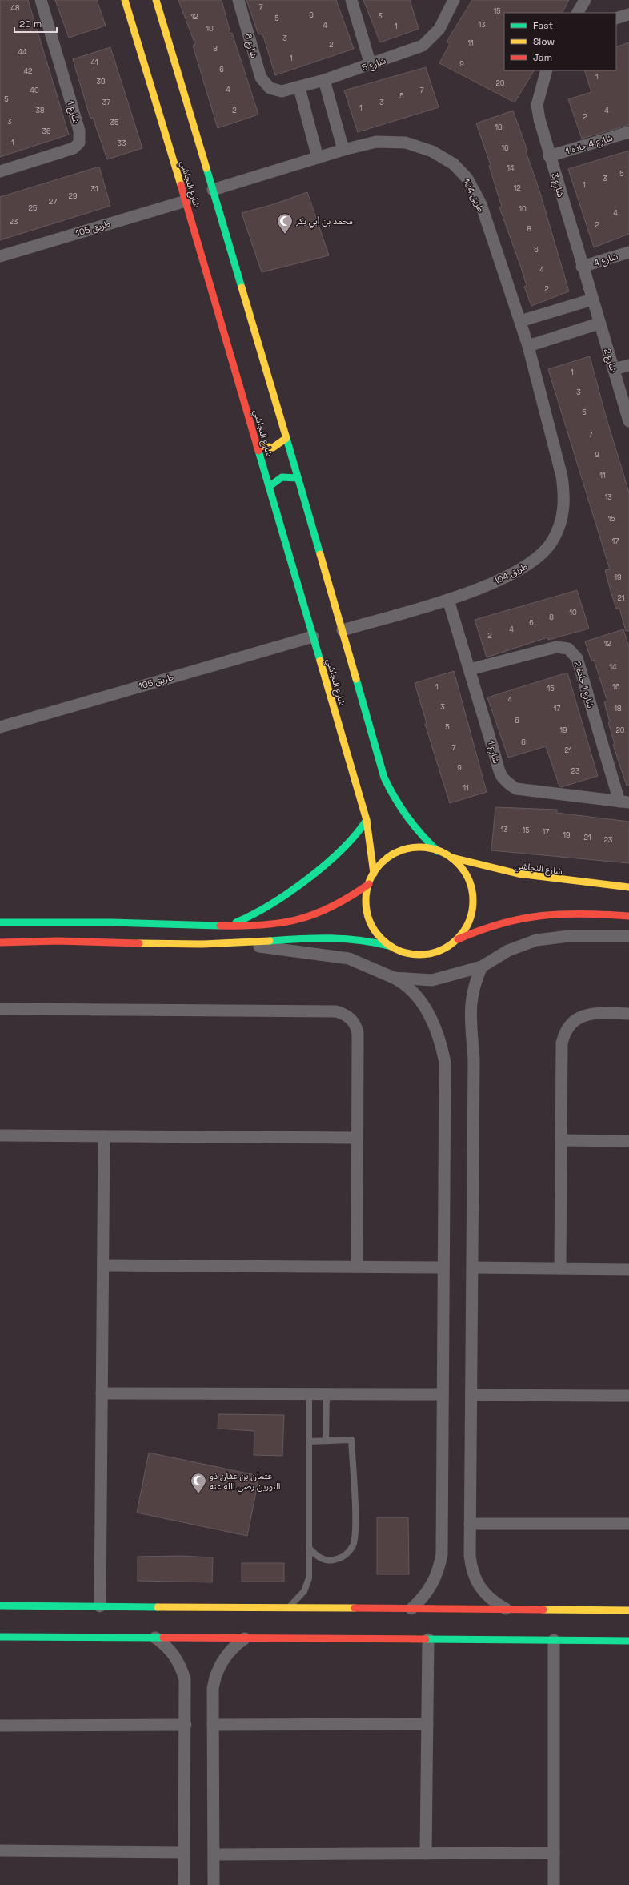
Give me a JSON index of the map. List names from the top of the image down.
{
  "streets": {
    "main road": ["شارع النجاشي"],
    "street": [
      "شارع 6",
      "شارع 5",
      "شارع 1",
      "شارع 4 جادة 1",
      "شارع 3",
      "طريق 104",
      "طريق 105",
      "شارع 4",
      "شارع 2",
      "شارع 1 جادة 2"
    ]
  },
  "crossings": [
    ["شارع 6", "شارع 5"],
    ["شارع 1", "طريق 104"],
    ["شارع 1", "شارع 1 جادة 2"],
    ["شارع 4 جادة 1", "شارع 3"],
    ["شارع النجاشي", "طريق 105"],
    ["شارع 3", "شارع 4"],
    ["شارع 3", "شارع 2"]
  ],
  "places": {
    "mosque": ["محمد بن أبي بكر", "عثمان بن عفان ذو النورين رضي الله عنه"]
  },
  "house_numbers": [
    "7",
    "48",
    "15",
    "6",
    "3",
    "12",
    "5",
    "13",
    "4",
    "1",
    "10",
    "3",
    "11",
    "2",
    "8",
    "44",
    "1",
    "41",
    "9",
    "6",
    "42",
    "1",
    "39",
    "20",
    "4",
    "40",
    "7",
    "5",
    "5",
    "37",
    "3",
    "1",
    "38",
    "2",
    "4",
    "2",
    "3",
    "35",
    "18",
    "36",
    "1",
    "33",
    "16",
    "14",
    "5",
    "3",
    "1",
    "12",
    "31",
    "29",
    "27",
    "25",
    "10",
    "4",
    "23",
    "2",
    "8",
    "6",
    "4",
    "2",
    "1",
    "3",
    "5",
    "7",
    "9",
    "11",
    "13",
    "15",
    "17",
    "19",
    "21",
    "10",
    "8",
    "6",
    "4",
    "2",
    "12",
    "14",
    "1",
    "16",
    "15",
    "4",
    "3",
    "17",
    "18",
    "6",
    "5",
    "19",
    "20",
    "8",
    "7",
    "21",
    "9",
    "23",
    "11",
    "13",
    "15",
    "17",
    "19",
    "21",
    "23"
  ],
  "legend": ["Fast", "Slow", "Jam"],
  "scale_bar": "20 m"
}
